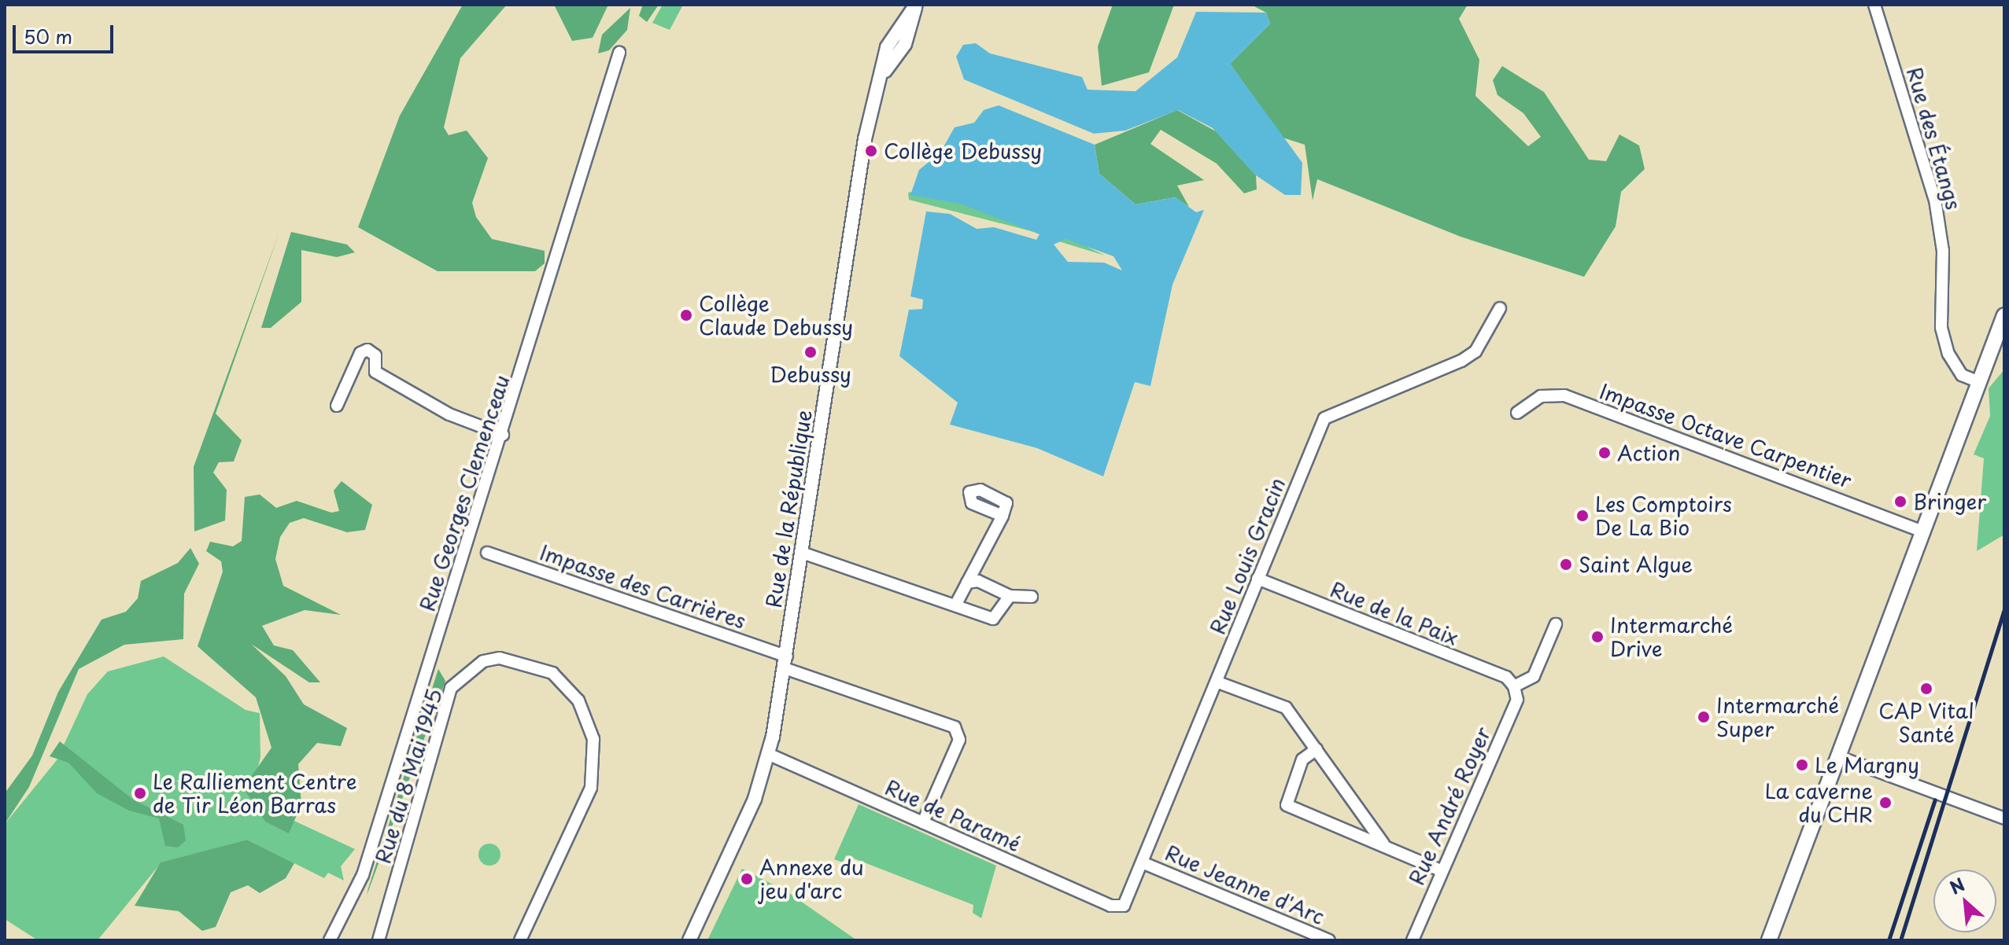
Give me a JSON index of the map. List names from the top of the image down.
{
  "streets": {
    "street": [
      "Rue des Étangs",
      "Impasse Octave Carpentier",
      "Rue Georges Clemenceau",
      "Rue de la République",
      "Rue Louis Gracin",
      "Impasse des Carrières",
      "Rue de la Paix",
      "Rue du 8 Mai 1945",
      "Rue André Royer",
      "Rue de Paramé",
      "Rue Jeanne d'Arc"
    ]
  },
  "crossings": [
    ["Rue de la République", "Impasse des Carrières"],
    ["Rue de la République", "Rue de Paramé"],
    ["Rue Louis Gracin", "Rue de la Paix"],
    ["Rue Louis Gracin", "Rue de Paramé"],
    ["Rue Louis Gracin", "Rue Jeanne d'Arc"],
    ["Impasse des Carrières", "Rue de Paramé"],
    ["Rue de la Paix", "Rue André Royer"]
  ],
  "places": [
    "Collège Debussy",
    "Collège Claude Debussy",
    "Debussy",
    "Action",
    "Bringer",
    "Les Comptoirs De La Bio",
    "Saint Algue",
    "Intermarché Drive",
    "CAP Vital Santé",
    "Intermarché Super",
    "Le Margny",
    "Le Ralliement Centre de Tir Léon Barras",
    "La caverne du CHR",
    "Annexe du jeu d'arc"
  ],
  "scale_bar": "50 m",
  "north": "top left"
}
